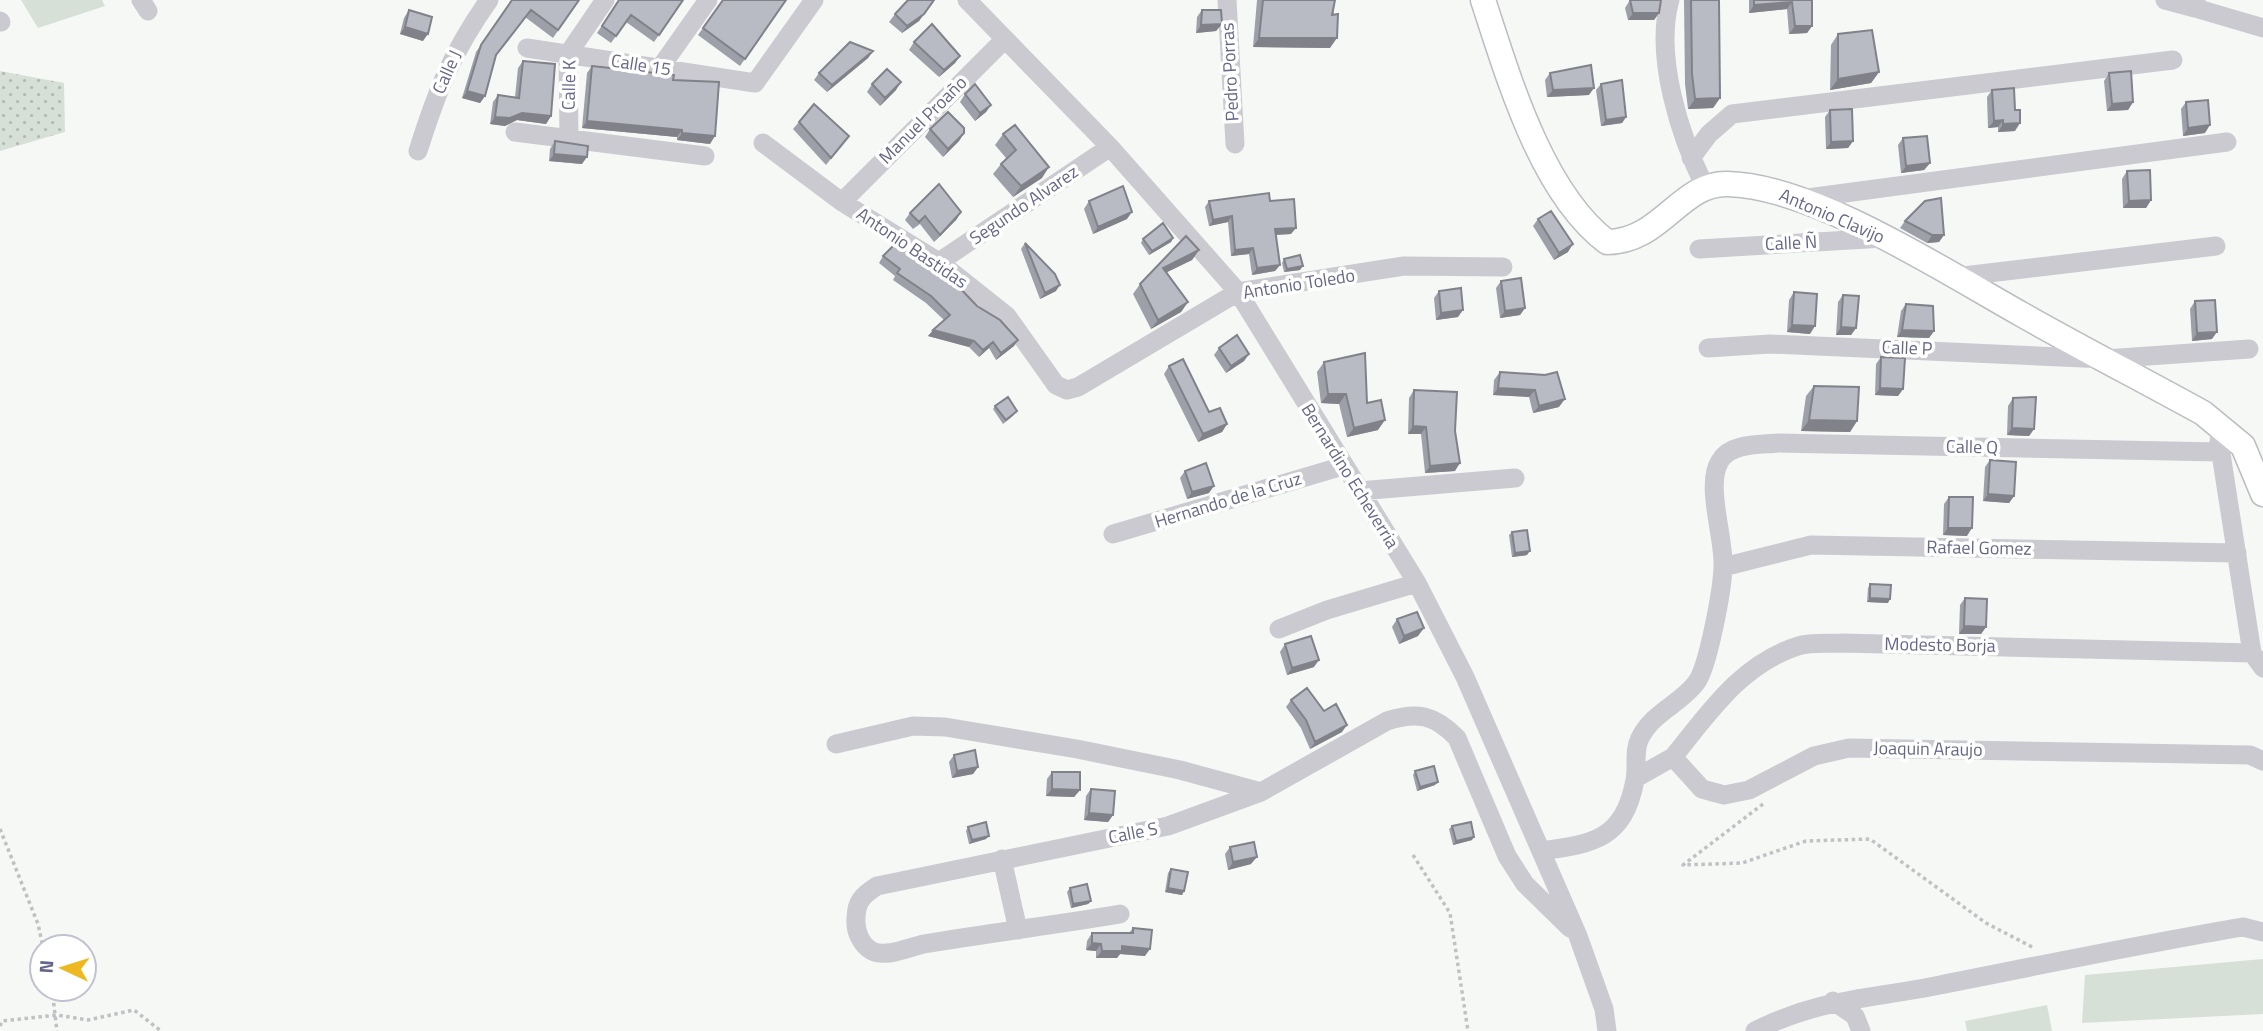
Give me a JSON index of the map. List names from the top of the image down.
{
  "streets": {
    "main road": ["Antonio Clavijo"],
    "street": [
      "Calle 15",
      "Calle J",
      "Pedro Porras",
      "Calle K",
      "Manuel Proaño",
      "Segundo Alvarez",
      "Calle Ñ",
      "Antonio Bastidas",
      "Antonio Toledo",
      "Calle P",
      "Calle Q",
      "Bernardino Echeverria",
      "Hernando de la Cruz",
      "Rafael Gomez",
      "Modesto Borja",
      "Joaquin Araujo",
      "Calle S"
    ]
  },
  "crossings": [
    ["Calle 15", "Calle K"],
    ["Manuel Proaño", "Antonio Bastidas"],
    ["Manuel Proaño", "Bernardino Echeverria"],
    ["Segundo Alvarez", "Antonio Bastidas"],
    ["Segundo Alvarez", "Bernardino Echeverria"],
    ["Antonio Clavijo", "Calle Ñ"],
    ["Antonio Clavijo", "Calle P"],
    ["Antonio Bastidas", "Antonio Toledo"],
    ["Antonio Toledo", "Bernardino Echeverria"],
    ["Calle Q", "Rafael Gomez"],
    ["Bernardino Echeverria", "Hernando de la Cruz"],
    ["Bernardino Echeverria", "Calle S"],
    ["Modesto Borja", "Joaquin Araujo"]
  ],
  "north": "left"
}
